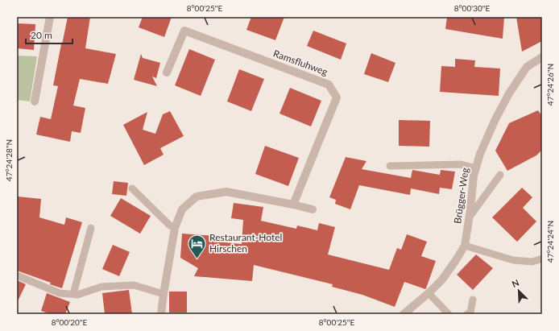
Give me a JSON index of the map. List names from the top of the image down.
{
  "streets": {
    "street": ["Ramsfluhweg", "Brügger-Weg"]
  },
  "places": {
    "hotel": ["Restaurant-Hotel Hirschen"]
  },
  "scale_bar": "20 m",
  "north": "top left",
  "coordinates": [
    "8°00'25\"E",
    "8°00'30\"E",
    "47°24'26\"N",
    "47°24'28\"N",
    "47°24'24\"N",
    "8°00'20\"E"
  ]
}
